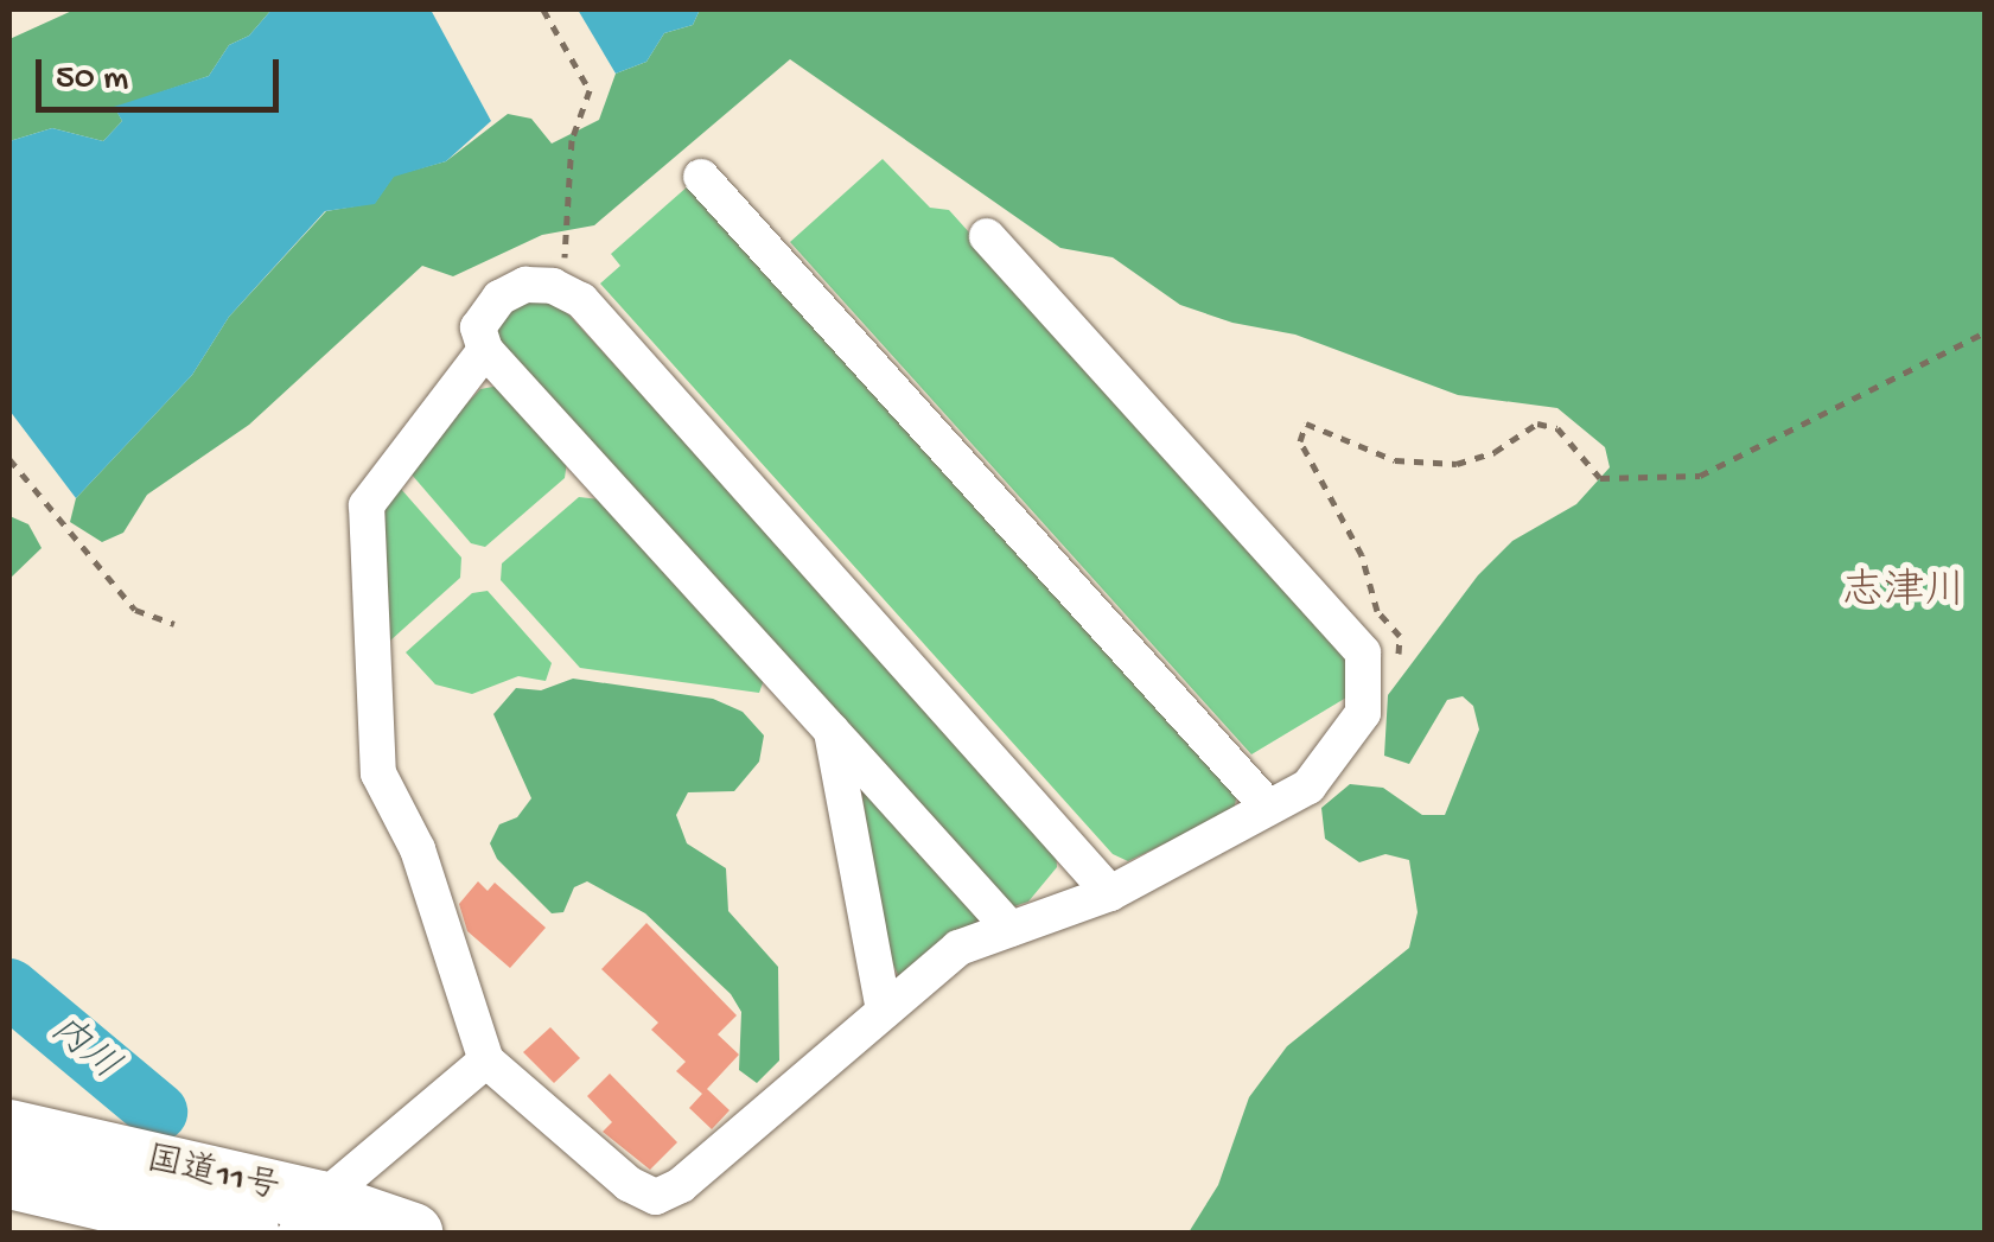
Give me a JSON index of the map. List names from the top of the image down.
{
  "streets": {
    "highway": ["国道11号"]
  },
  "districts": ["志津川"],
  "water": ["内川"],
  "scale_bar": "50 m"
}
